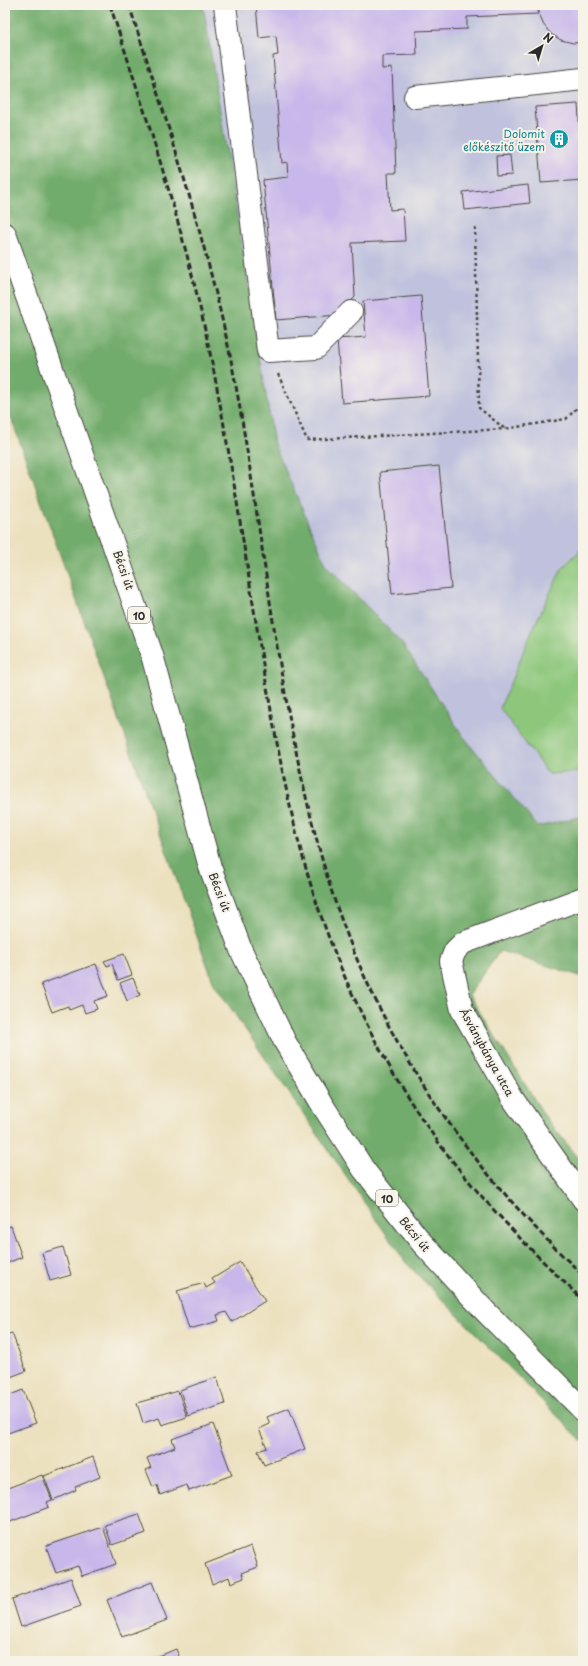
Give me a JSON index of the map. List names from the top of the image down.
{
  "streets": {
    "main road": ["Bécsi út", "10", "Ásványbánya utca"]
  },
  "crossings": [
    ["Bécsi út", "10"]
  ],
  "places": {
    "building": ["Dolomit előkészitő üzem"]
  },
  "north": "top right"
}
